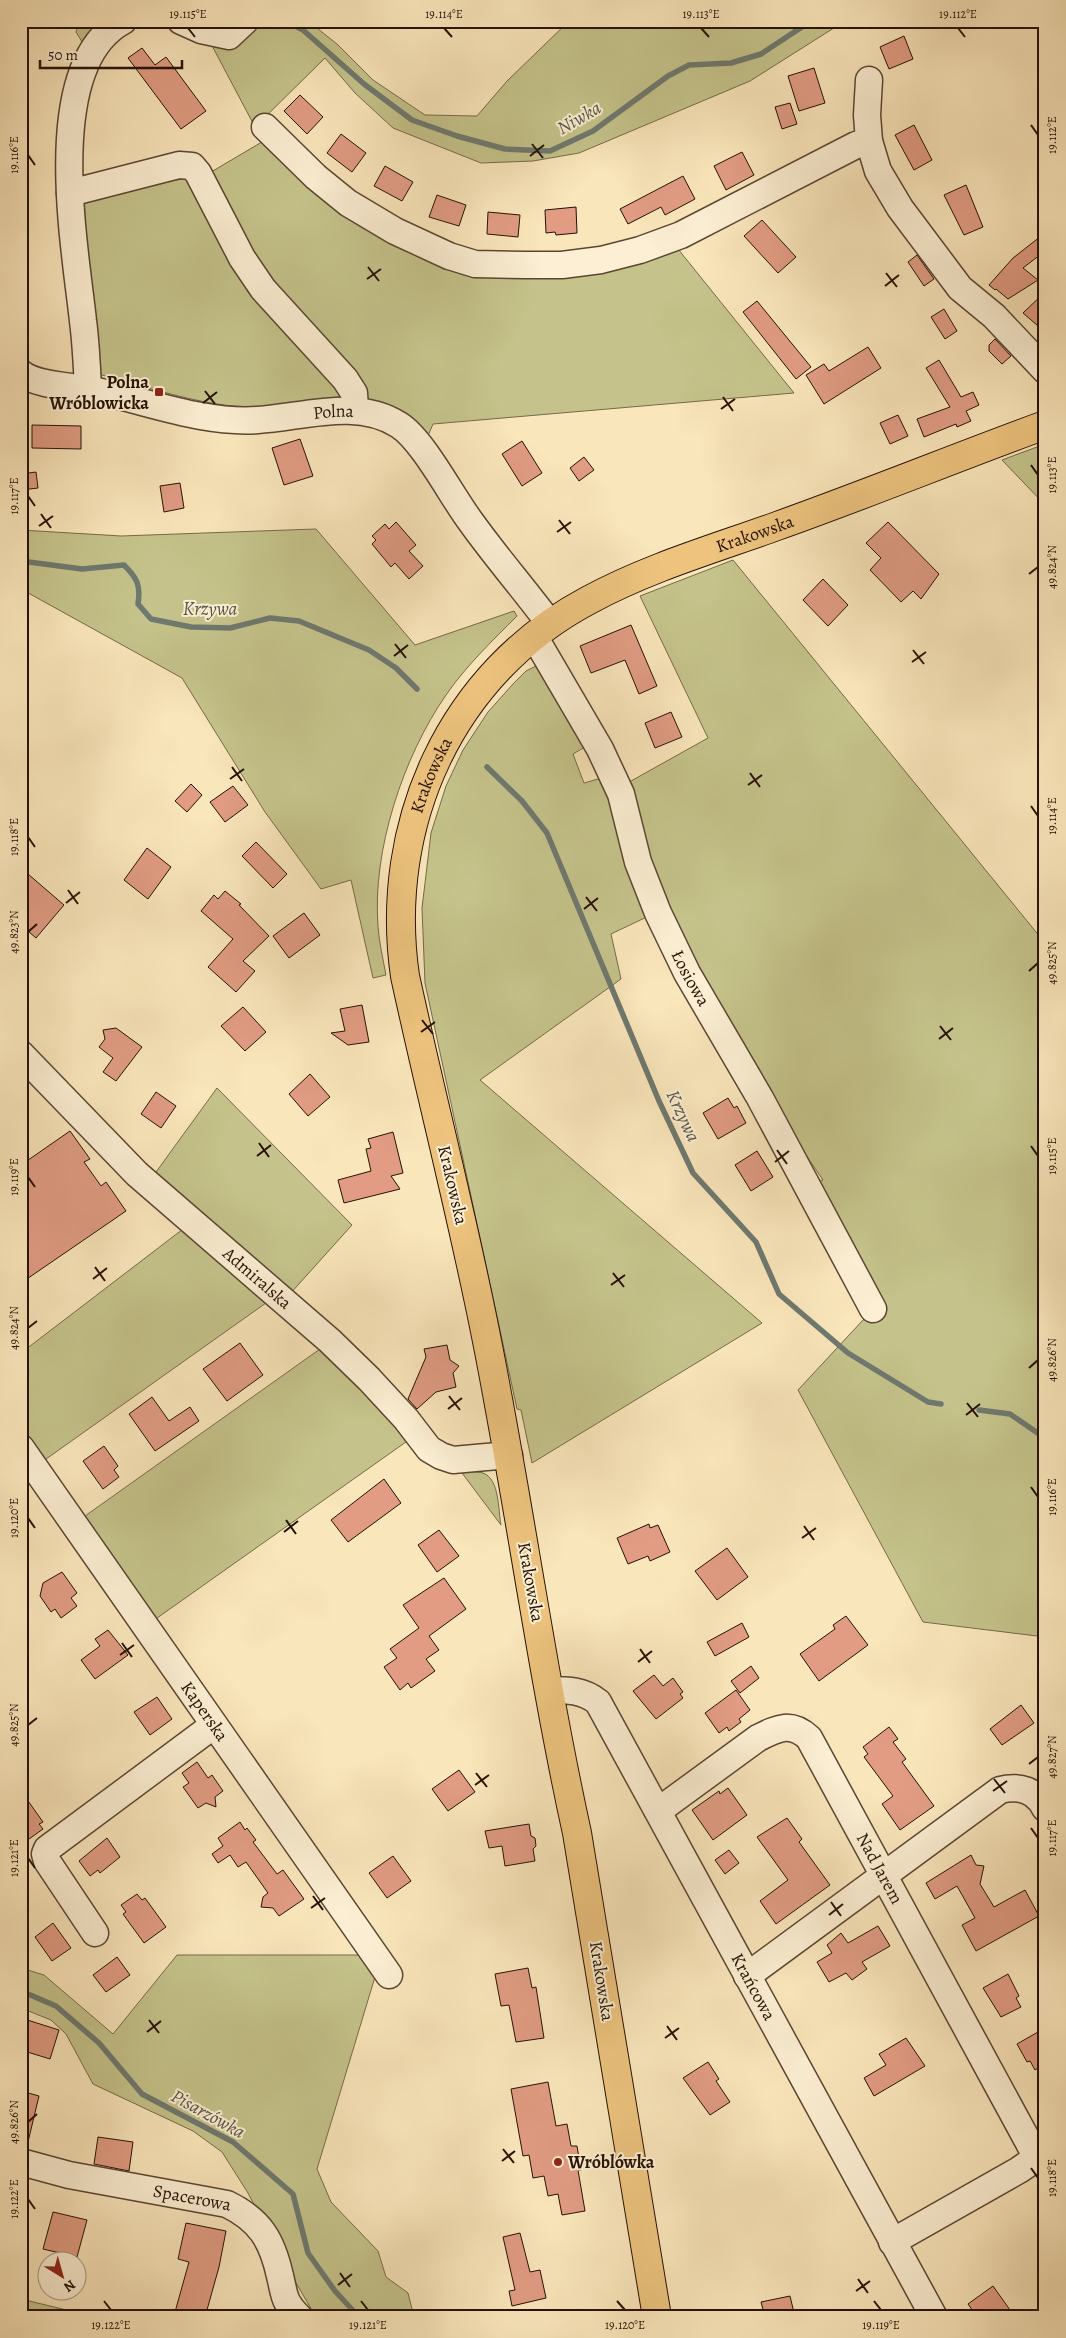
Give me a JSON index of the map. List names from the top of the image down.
{
  "streets": {
    "main road": ["Krakowska"],
    "street": [
      "Polna",
      "Łosiowa",
      "Admiralska",
      "Kaperska",
      "Nad Jarem",
      "Krańcowa",
      "Spacerowa"
    ]
  },
  "crossings": [
    ["Polna", "Krakowska"],
    ["Polna", "Łosiowa"],
    ["Krakowska", "Łosiowa"],
    ["Krakowska", "Admiralska"],
    ["Krakowska", "Krańcowa"],
    ["Nad Jarem", "Krańcowa"]
  ],
  "water": ["Niwka", "Krzywa", "Pisarzówka"],
  "places": {
    "transit": ["Polna Wróblowicka"],
    "other": ["Wróblówka"]
  },
  "scale_bar": "50 m",
  "north": "bottom right",
  "coordinates": [
    "19.115°E",
    "19.114°E",
    "19.113°E",
    "19.112°E",
    "19.116°E",
    "19.117°E",
    "49.824°N",
    "19.118°E",
    "49.823°N",
    "49.825°N",
    "19.119°E",
    "49.826°N",
    "19.120°E",
    "49.827°N",
    "19.121°E",
    "19.122°E"
  ]
}
